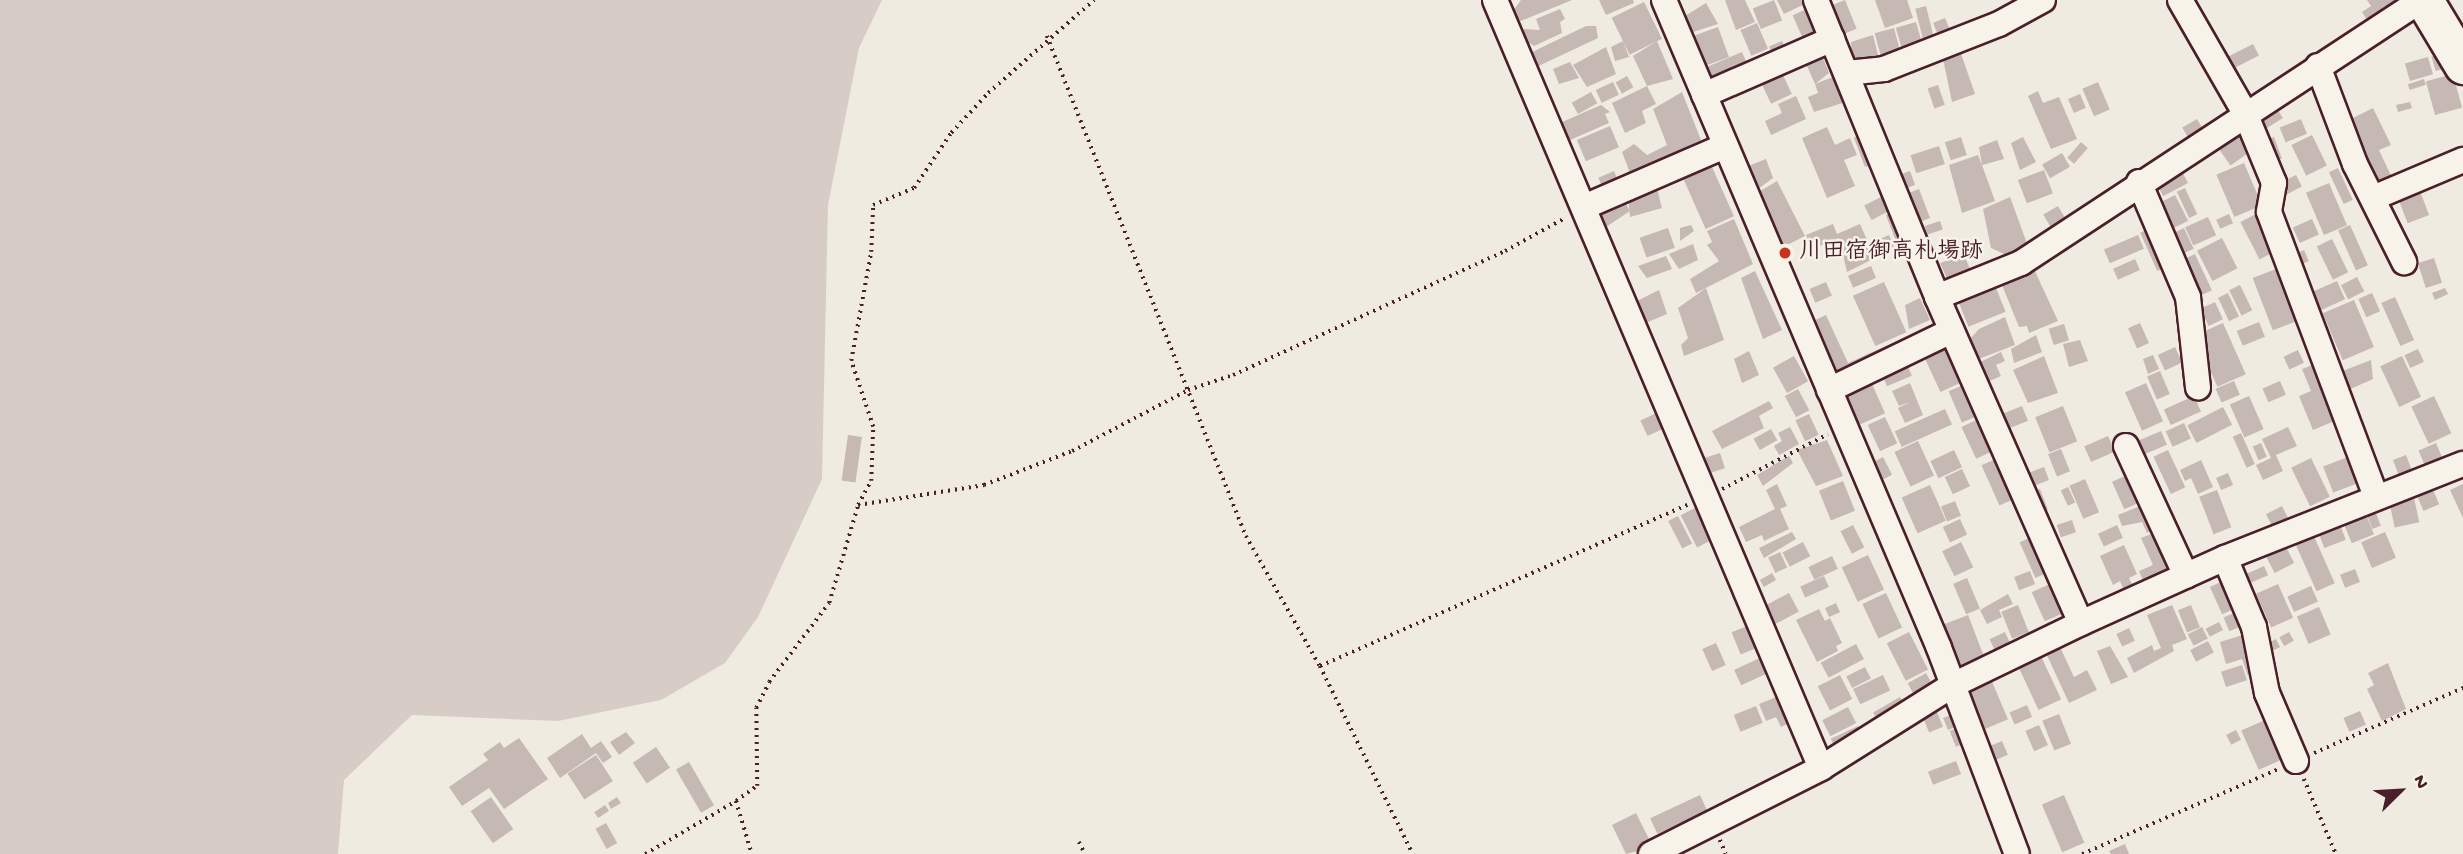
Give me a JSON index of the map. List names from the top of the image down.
{
  "places": ["川田宿御高札場跡"],
  "north": "top right"
}
